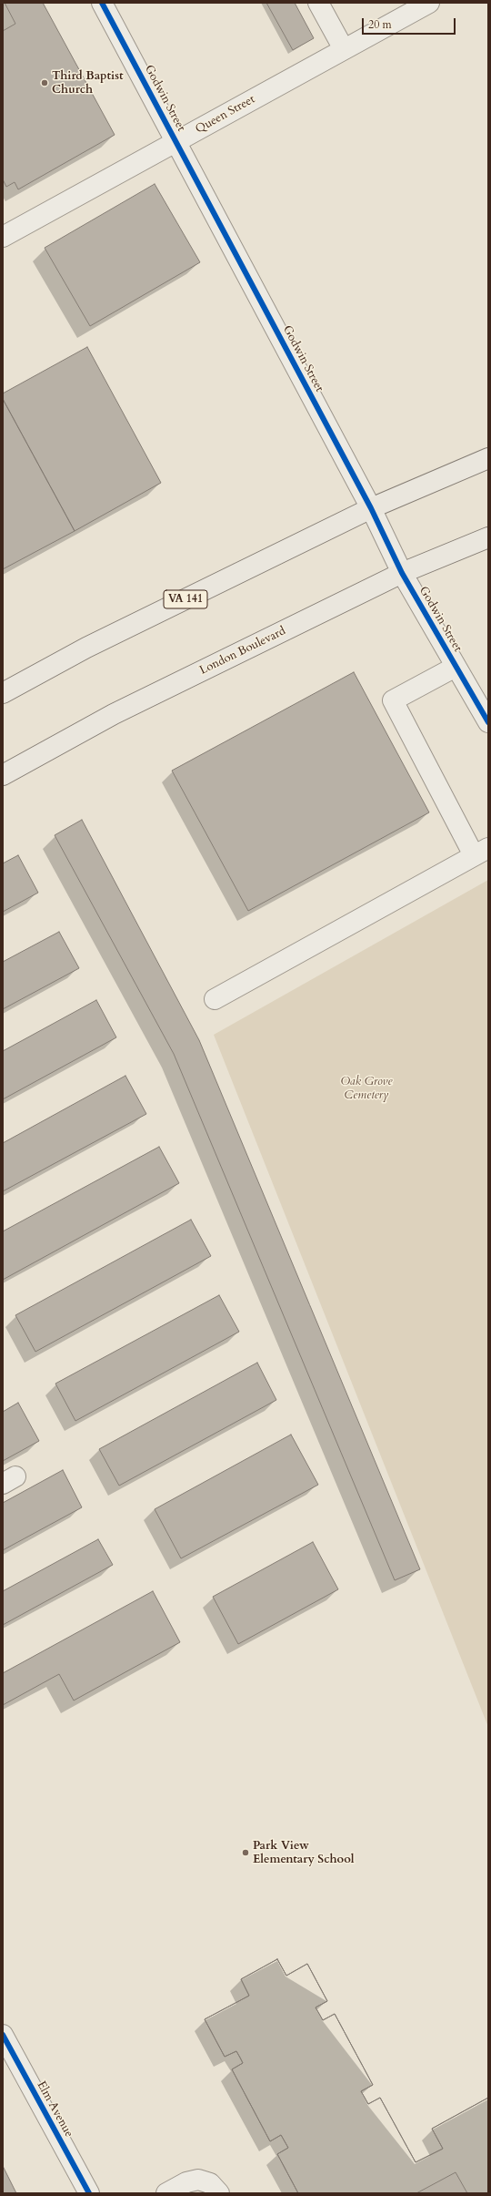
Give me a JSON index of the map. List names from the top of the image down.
{
  "streets": {
    "main road": ["VA 141", "London Boulevard"],
    "street": ["Godwin Street", "Queen Street", "Elm Avenue"]
  },
  "crossings": [
    ["Godwin Street", "Queen Street"],
    ["Godwin Street", "VA 141"],
    ["Godwin Street", "London Boulevard"]
  ],
  "parks": ["Oak Grove Cemetery"],
  "places": ["Third Baptist Church", "Park View Elementary School"],
  "scale_bar": "20 m"
}
